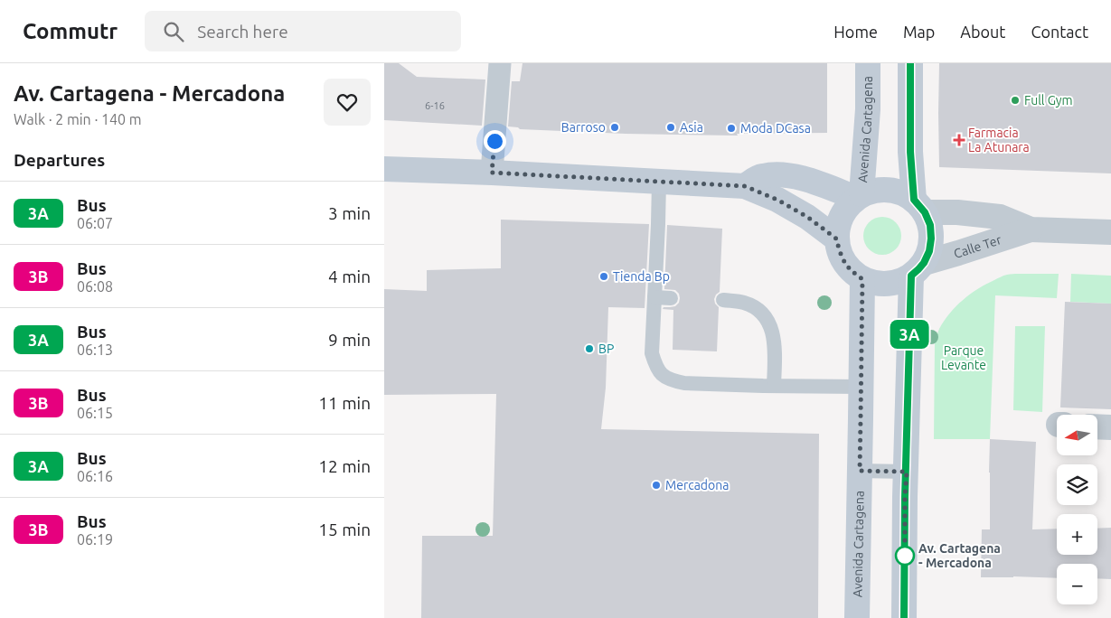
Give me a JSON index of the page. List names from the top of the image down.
{
  "streets": {
    "main road": ["Avenida Cartagena"],
    "street": ["Calle Ter"]
  },
  "crossings": [
    ["Avenida Cartagena", "Calle Ter"]
  ],
  "parks": ["Parque Levante"],
  "places": {
    "other": [
      "Full Gym",
      "Barroso",
      "Asia",
      "Moda DCasa",
      "Tienda Bp",
      "BP",
      "Mercadona",
      "Av. Cartagena - Mercadona"
    ],
    "health": ["Farmacia La Atunara"]
  },
  "lines": ["bus line 3A"],
  "house_numbers": ["6-16"],
  "north": "left",
  "page": {
    "header": "Commutr",
    "search": "Search here",
    "nav": [
      "Home",
      "Map",
      "About",
      "Contact"
    ],
    "heading": [
      ["Av. Cartagena - Mercadona", "Walk · 2 min · 140 m"],
      "Departures"
    ],
    "on_map": "3A",
    "list": [
      {
        "mark": "3A",
        "name": "Bus",
        "note": "06:07",
        "value": "3 min"
      },
      {
        "mark": "3B",
        "name": "Bus",
        "note": "06:08",
        "value": "4 min"
      },
      {
        "mark": "3A",
        "name": "Bus",
        "note": "06:13",
        "value": "9 min"
      },
      {
        "mark": "3B",
        "name": "Bus",
        "note": "06:15",
        "value": "11 min"
      },
      {
        "mark": "3A",
        "name": "Bus",
        "note": "06:16",
        "value": "12 min"
      },
      {
        "mark": "3B",
        "name": "Bus",
        "note": "06:19",
        "value": "15 min"
      }
    ],
    "map_buttons": ["+", "−"]
  }
}
